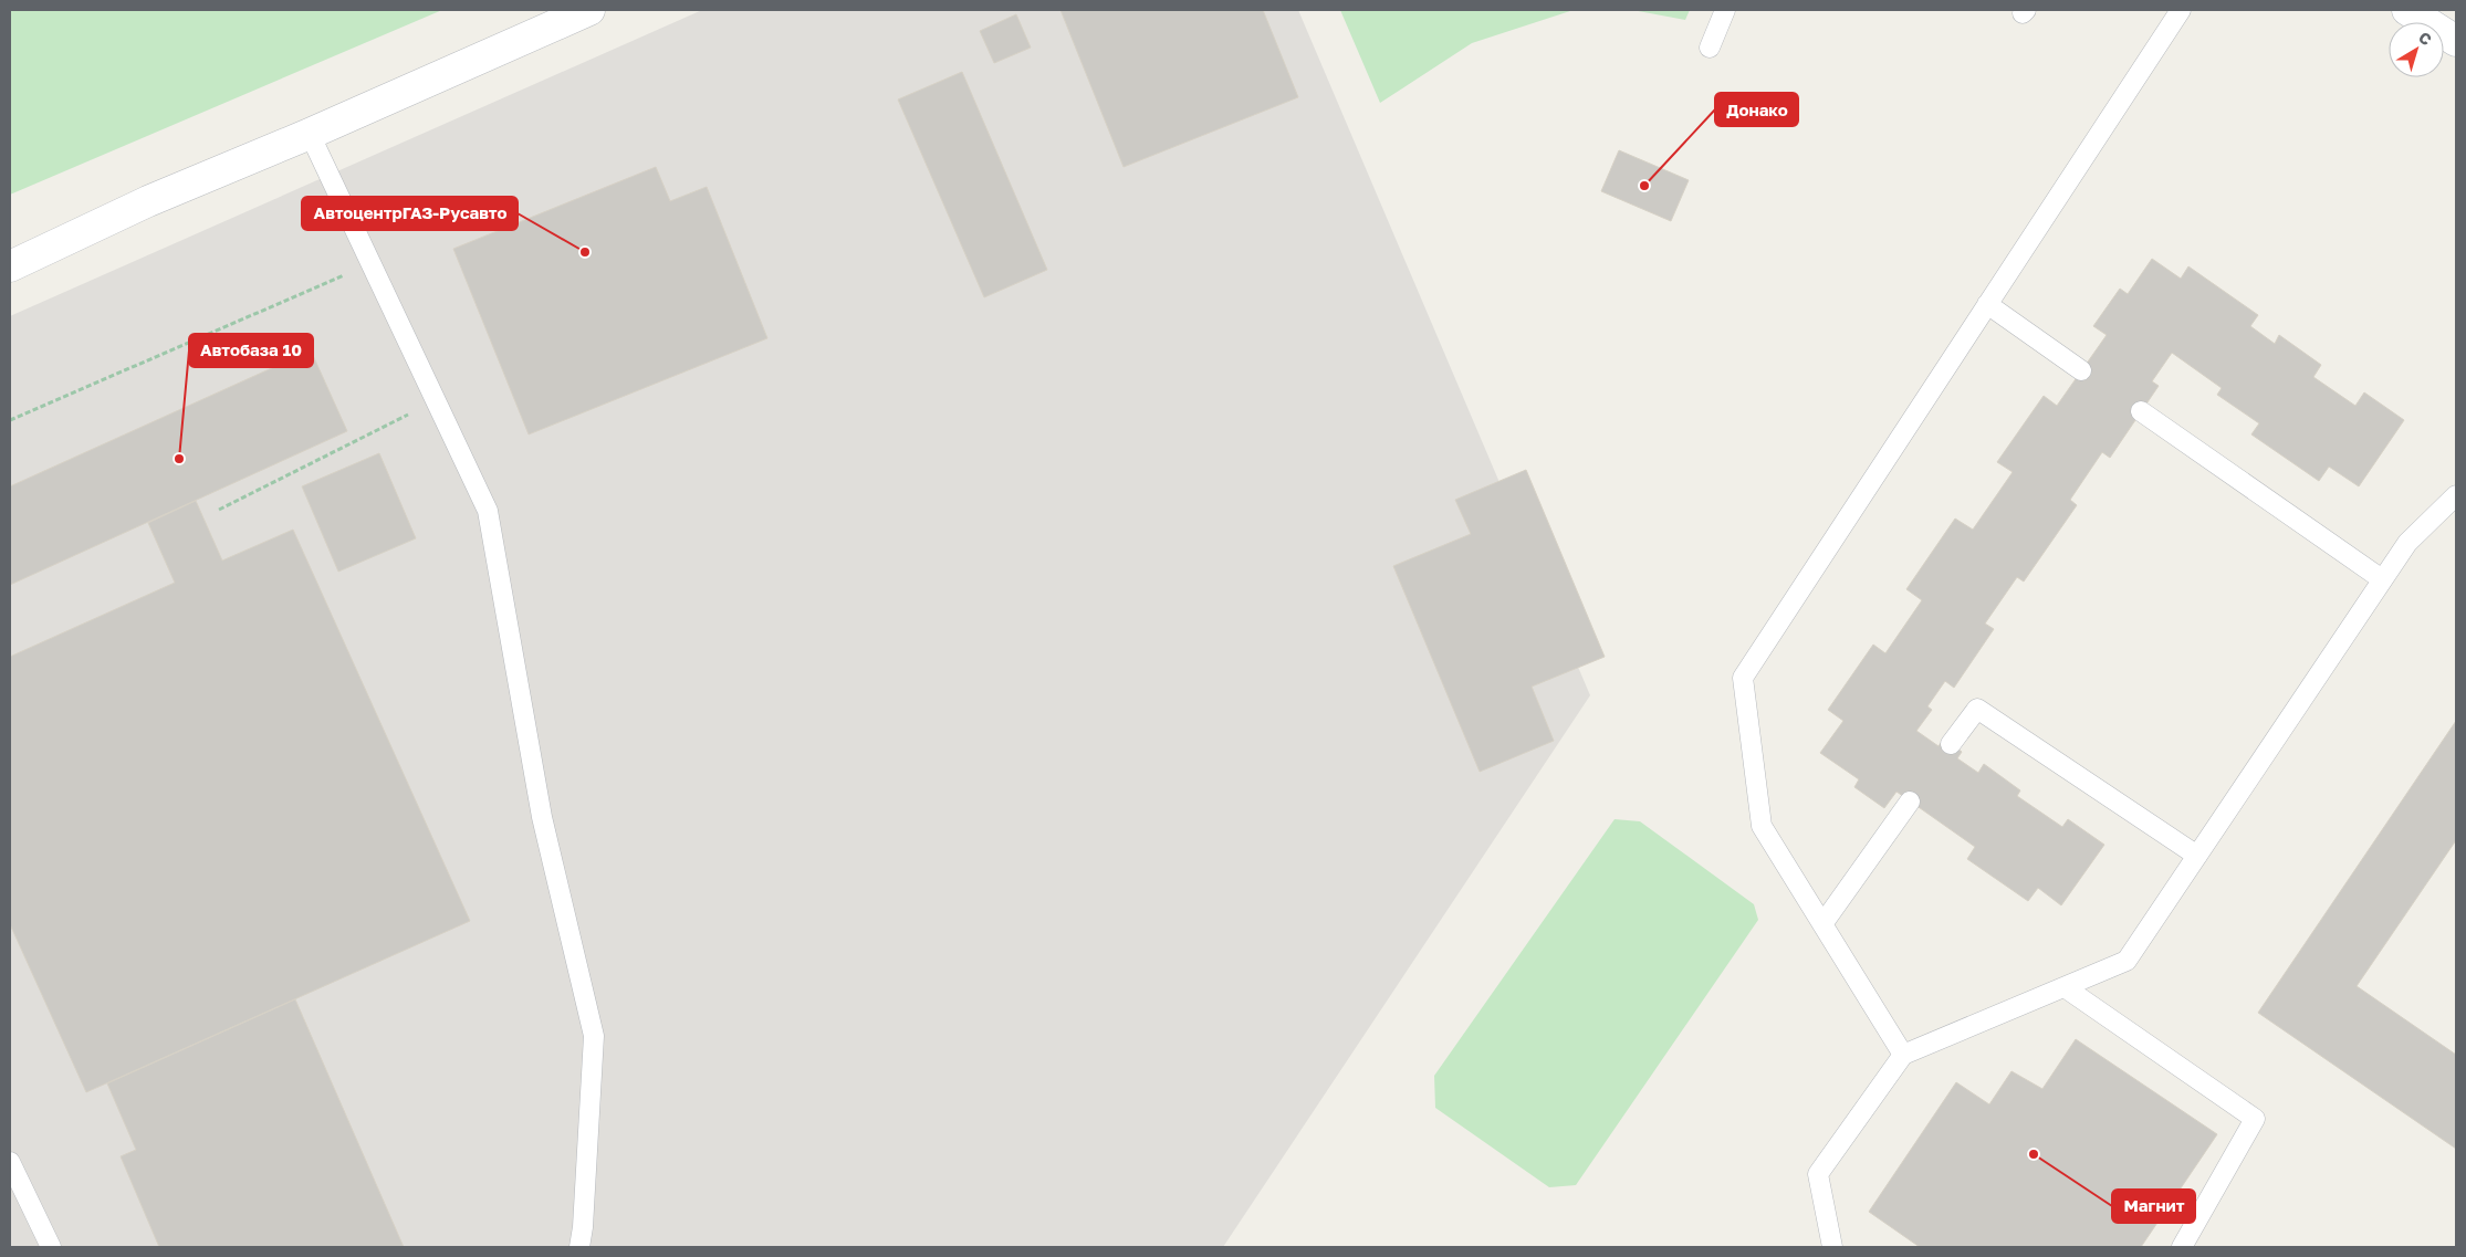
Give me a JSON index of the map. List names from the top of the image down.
{
  "places": [
    "Донако",
    "АвтоцентрГАЗ-Русавто",
    "Автобаза 10",
    "Магнит"
  ],
  "north": "top right"
}
